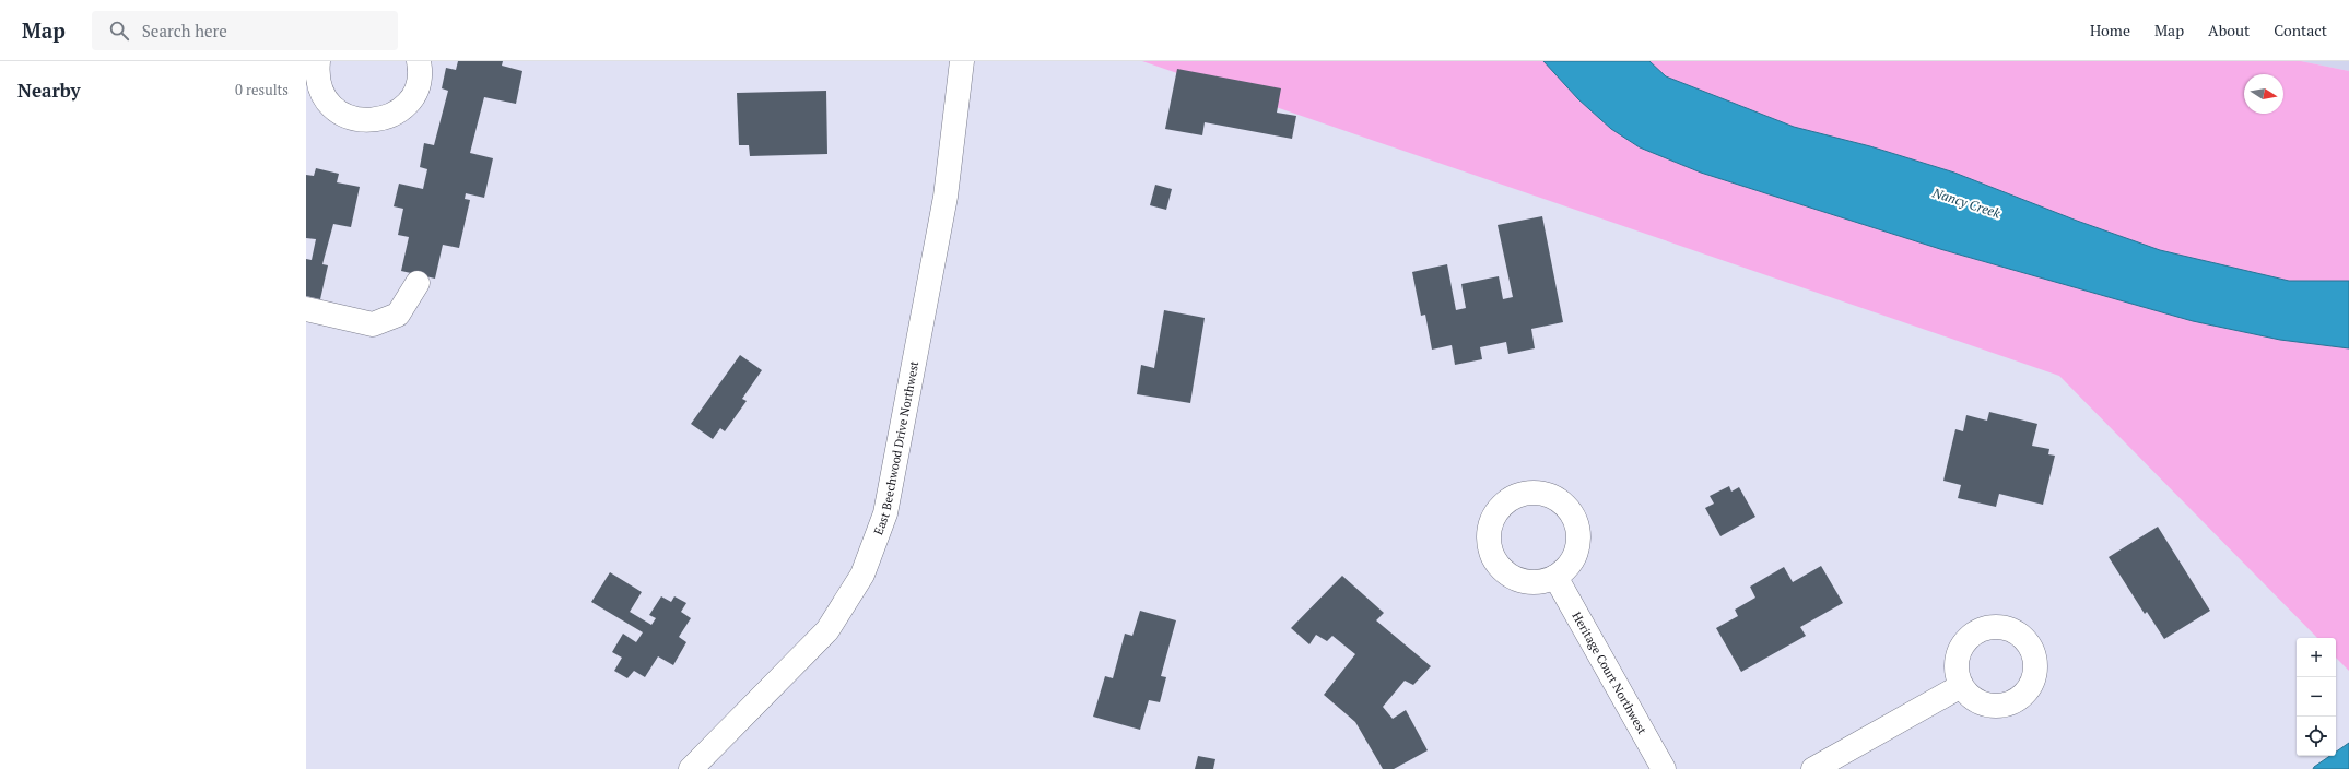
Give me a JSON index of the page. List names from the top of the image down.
{
  "streets": {
    "street": ["East Beechwood Drive Northwest", "Heritage Court Northwest"]
  },
  "water": ["Nancy Creek"],
  "north": "right",
  "page": {
    "header": "Map",
    "search": "Search here",
    "nav": [
      "Home",
      "Map",
      "About",
      "Contact"
    ],
    "heading": ["Nearby", "0 results"],
    "map_buttons": ["+", "−"]
  }
}
